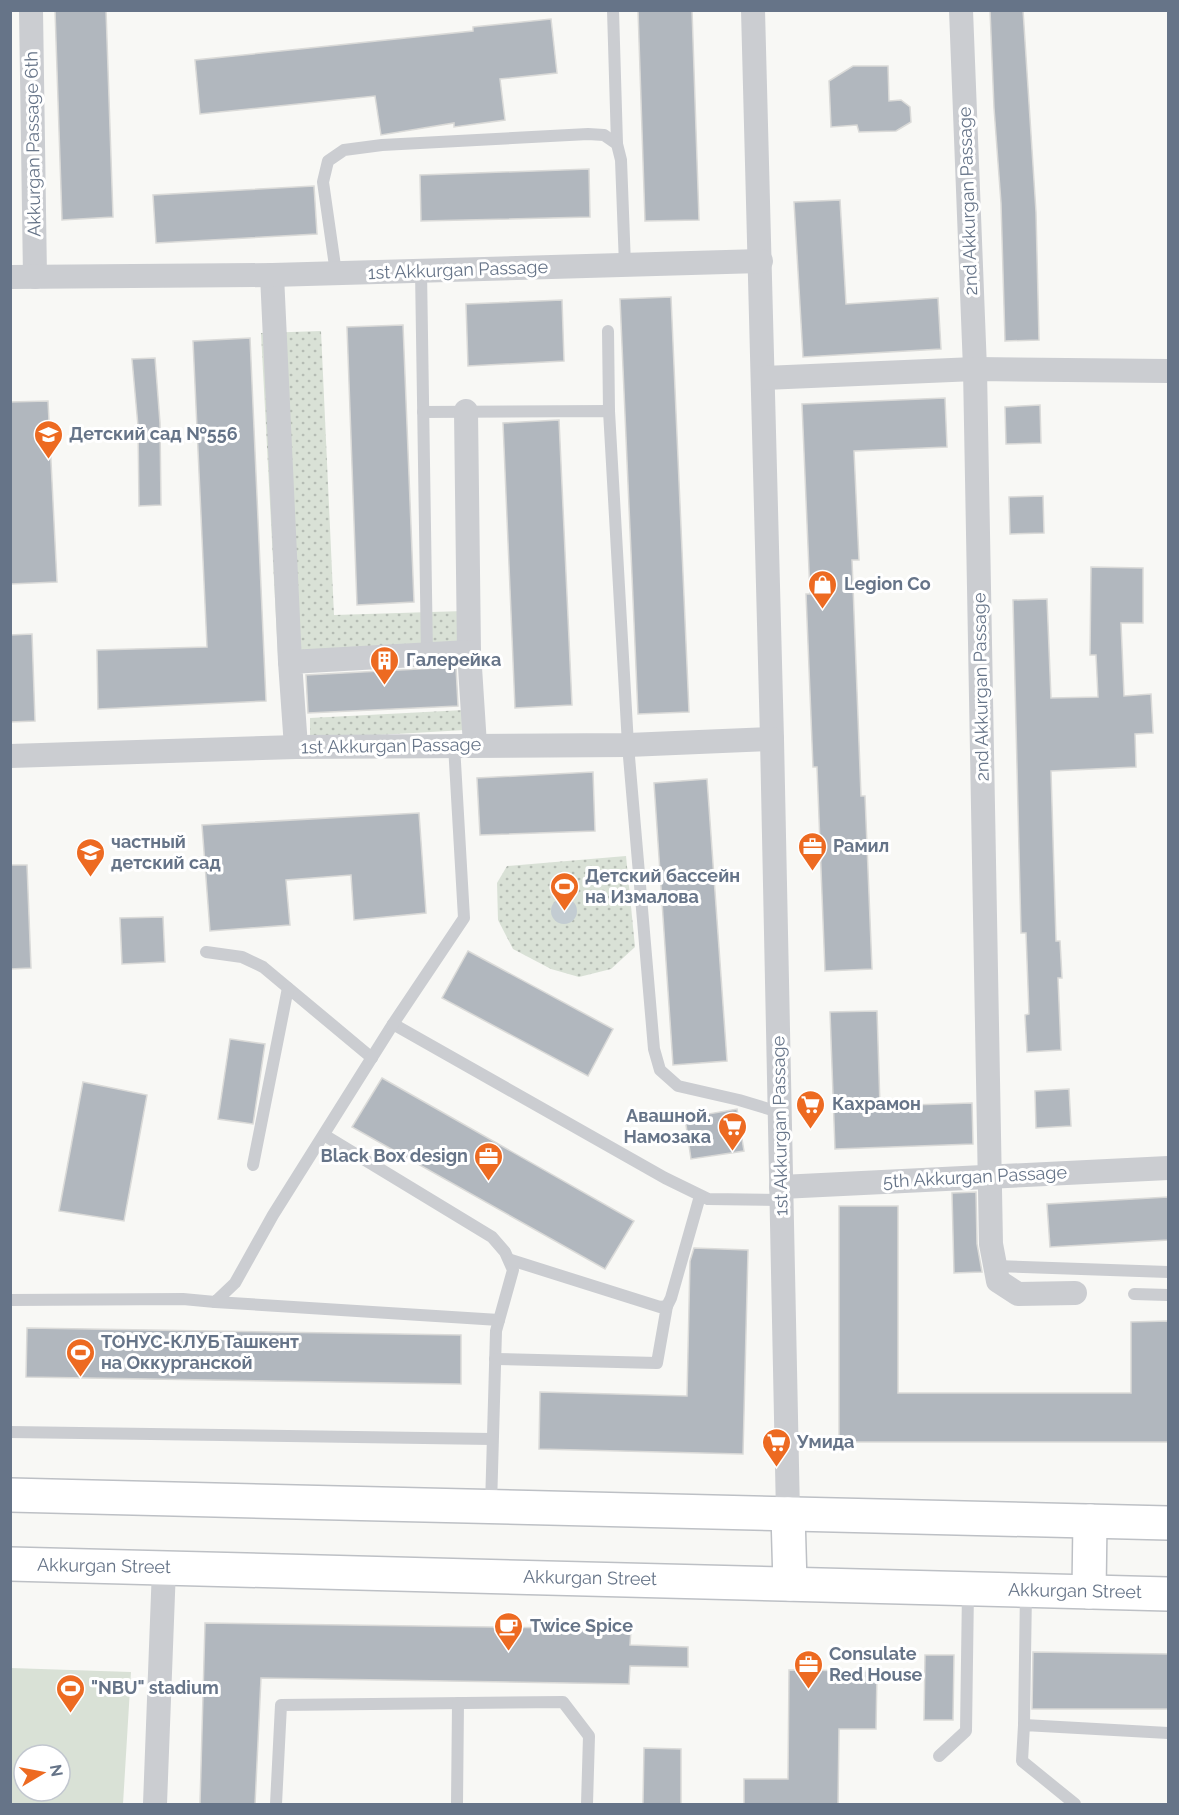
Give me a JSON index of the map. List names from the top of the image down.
{
  "streets": {
    "main road": ["Akkurgan Street"],
    "street": [
      "Akkurgan Passage 6th",
      "2nd Akkurgan Passage",
      "1st Akkurgan Passage",
      "5th Akkurgan Passage"
    ]
  },
  "crossings": [
    ["Akkurgan Passage 6th", "1st Akkurgan Passage"],
    ["2nd Akkurgan Passage", "5th Akkurgan Passage"],
    ["1st Akkurgan Passage", "5th Akkurgan Passage"]
  ],
  "places": {
    "school or university": ["Детский сад №556", "частный детский сад"],
    "shop": ["Legion Co"],
    "building": ["Галерейка"],
    "office": ["Рамил", "Black Box design", "Consulate Red House"],
    "sports": ["Детский бассейн на Измалова", "ТОНУС-КЛУБ Ташкент на Оккурганской", "\"NBU\" stadium"],
    "supermarket": ["Кахрамон", "Авашной. Намозака", "Умида"],
    "cafe": ["Twice Spice"]
  },
  "north": "right"
}
